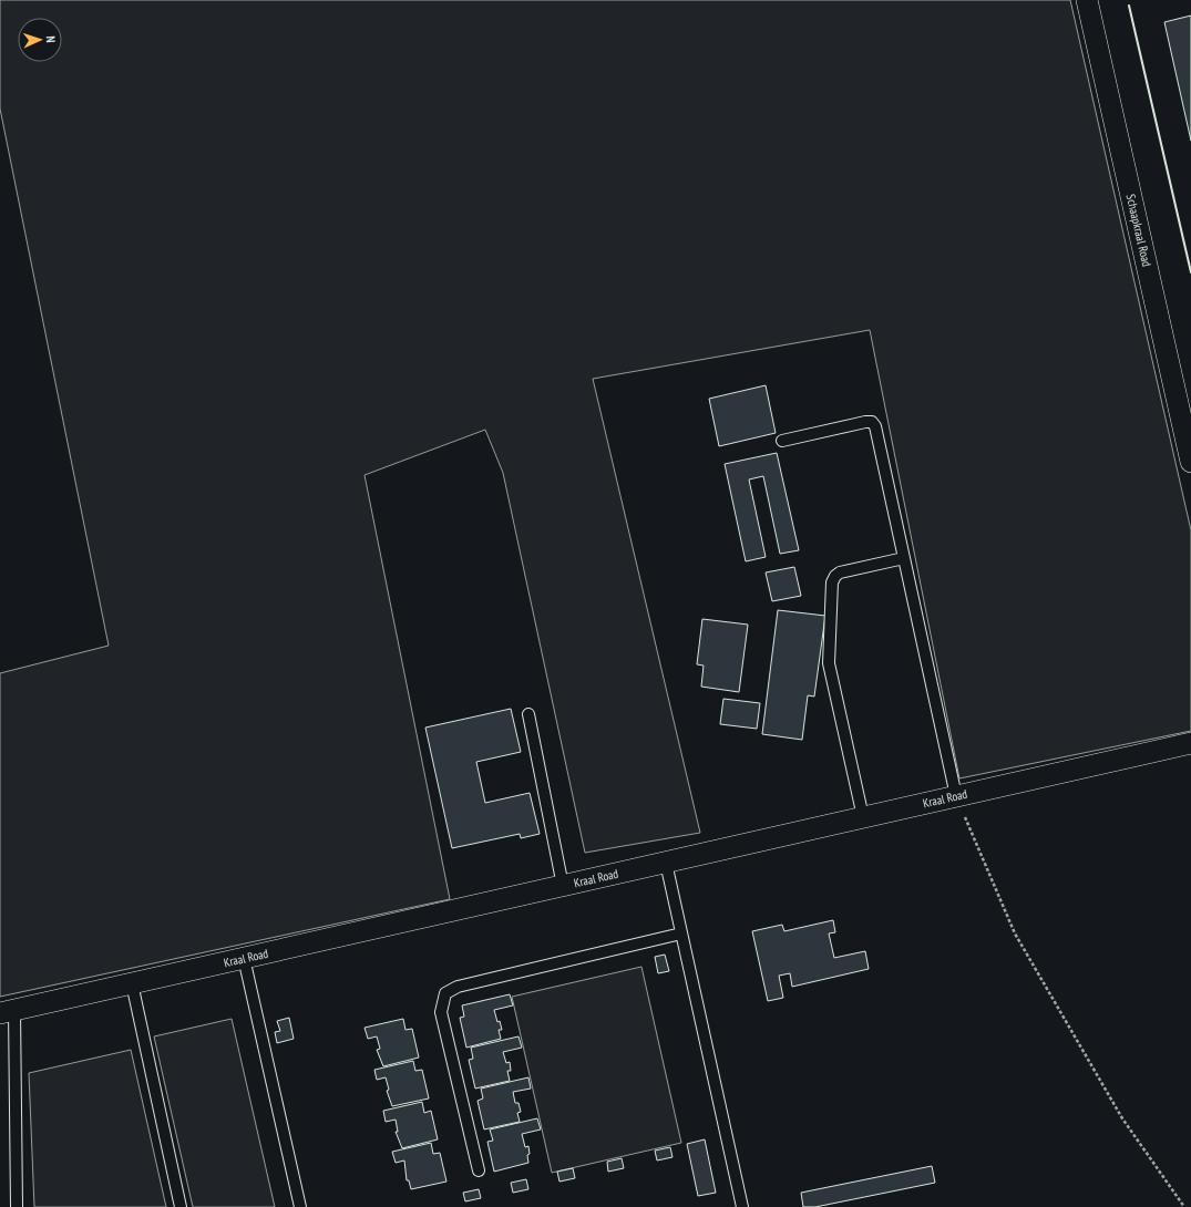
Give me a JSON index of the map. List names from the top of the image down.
{
  "streets": {
    "street": ["Schaapkraal Road", "Kraal Road"]
  },
  "north": "right"
}
